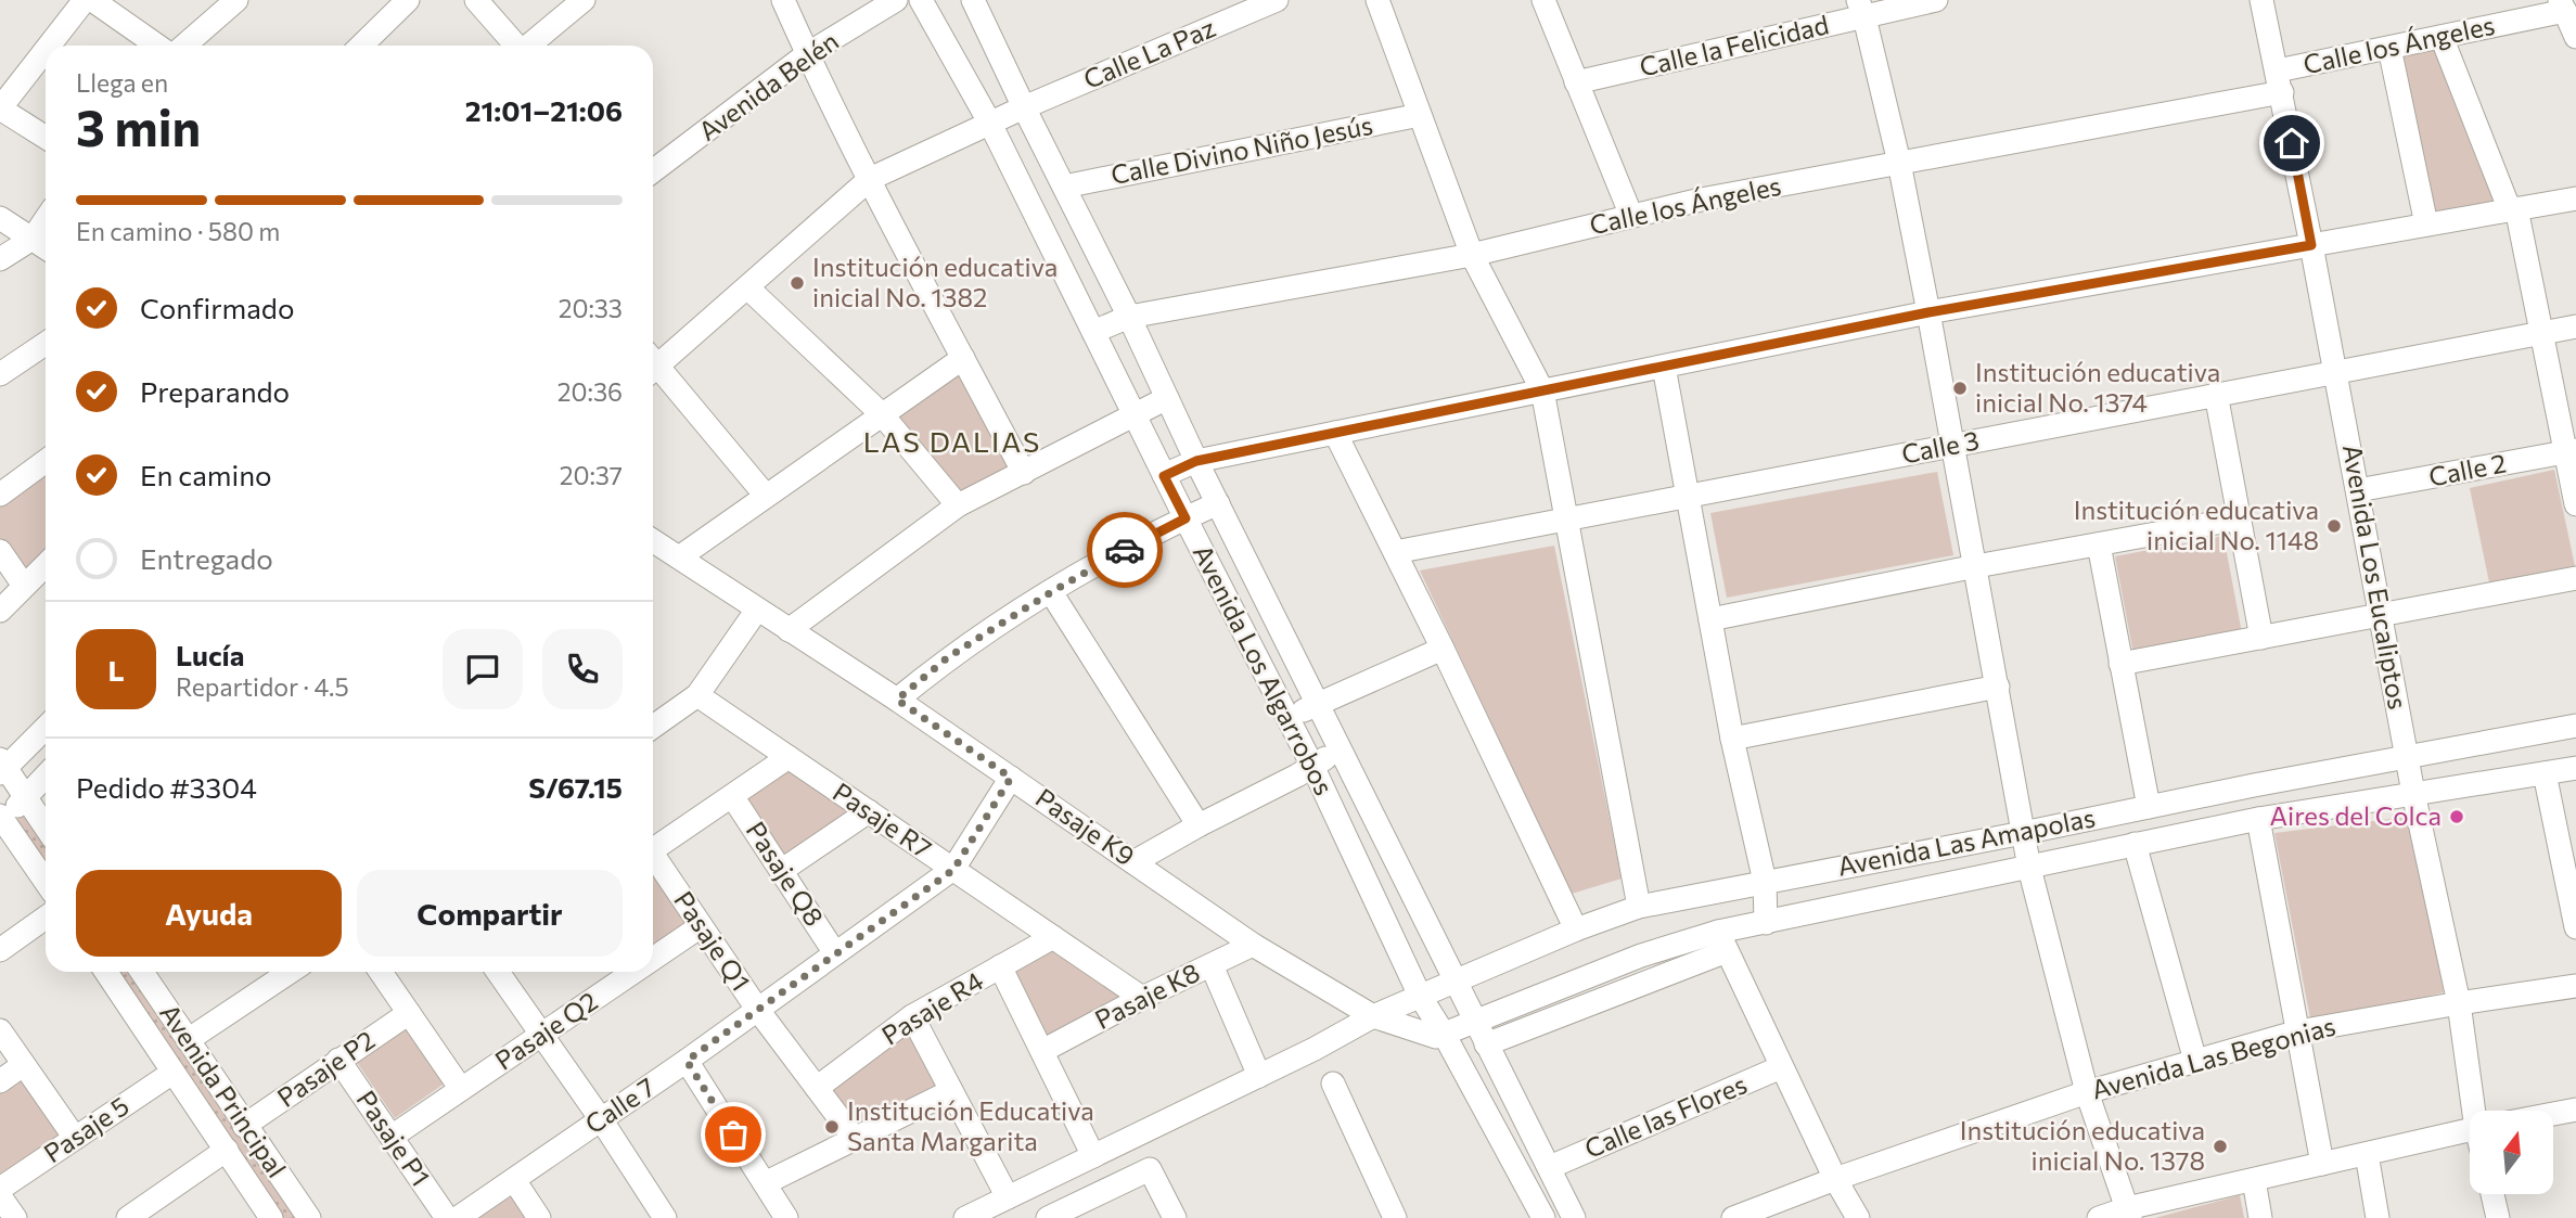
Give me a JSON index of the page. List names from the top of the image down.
{
  "streets": {
    "street": [
      "Calle los Ángeles",
      "Calle la Felicidad",
      "Calle La Paz",
      "Avenida Belén",
      "Calle Divino Niño Jesús",
      "Calle 3",
      "Calle 2",
      "Avenida Los Eucaliptos",
      "Avenida Los Algarrobos",
      "Pasaje R7",
      "Pasaje K9",
      "Avenida Las Amapolas",
      "Pasaje Q8",
      "Pasaje Q1",
      "Pasaje K8",
      "Pasaje R4",
      "Pasaje Q2",
      "Avenida Las Begonias",
      "Pasaje P2",
      "Avenida Principal",
      "Calle 7",
      "Calle las Flores",
      "Pasaje 5",
      "Pasaje P1"
    ]
  },
  "crossings": [
    ["Calle los Ángeles", "Avenida Los Eucaliptos"],
    ["Calle los Ángeles", "Avenida Los Algarrobos"],
    ["Calle La Paz", "Avenida Los Algarrobos"],
    ["Calle Divino Niño Jesús", "Avenida Los Algarrobos"],
    ["Calle 3", "Avenida Los Eucaliptos"],
    ["Calle 2", "Avenida Los Eucaliptos"],
    ["Avenida Los Eucaliptos", "Avenida Las Amapolas"],
    ["Avenida Los Eucaliptos", "Avenida Las Begonias"],
    ["Avenida Los Algarrobos", "Avenida Las Amapolas"],
    ["Avenida Los Algarrobos", "Calle las Flores"],
    ["Pasaje R7", "Pasaje K8"],
    ["Pasaje R7", "Pasaje R4"],
    ["Pasaje R7", "Calle 7"],
    ["Pasaje K9", "Avenida Las Amapolas"],
    ["Pasaje K9", "Pasaje K8"],
    ["Pasaje K9", "Calle 7"],
    ["Pasaje Q8", "Calle 7"],
    ["Pasaje Q1", "Pasaje R4"],
    ["Pasaje Q1", "Pasaje Q2"],
    ["Pasaje Q1", "Calle 7"],
    ["Pasaje Q2", "Pasaje P1"],
    ["Pasaje P2", "Avenida Principal"],
    ["Pasaje P2", "Pasaje P1"],
    ["Avenida Principal", "Pasaje 5"]
  ],
  "districts": ["LAS DALIAS"],
  "places": [
    "Institución educativa inicial No. 1382",
    "Institución educativa inicial No. 1374",
    "Institución educativa inicial No. 1148",
    "Aires del Colca",
    "Institución Educativa Santa Margarita",
    "Institución educativa inicial No. 1378"
  ],
  "north": "top",
  "page": {
    "heading": ["3 min", "Llega en", "21:01–21:06"],
    "panel": [
      "Lucía",
      "Repartidor · 4.5",
      "Pedido #3304",
      "S/67.15"
    ],
    "bar": "En camino · 580 m",
    "list": [
      ["Confirmado", "20:33"],
      ["Preparando", "20:36"],
      ["En camino", "20:37"],
      "Entregado"
    ],
    "round": "L",
    "buttons": ["Ayuda", "Compartir"]
  }
}
